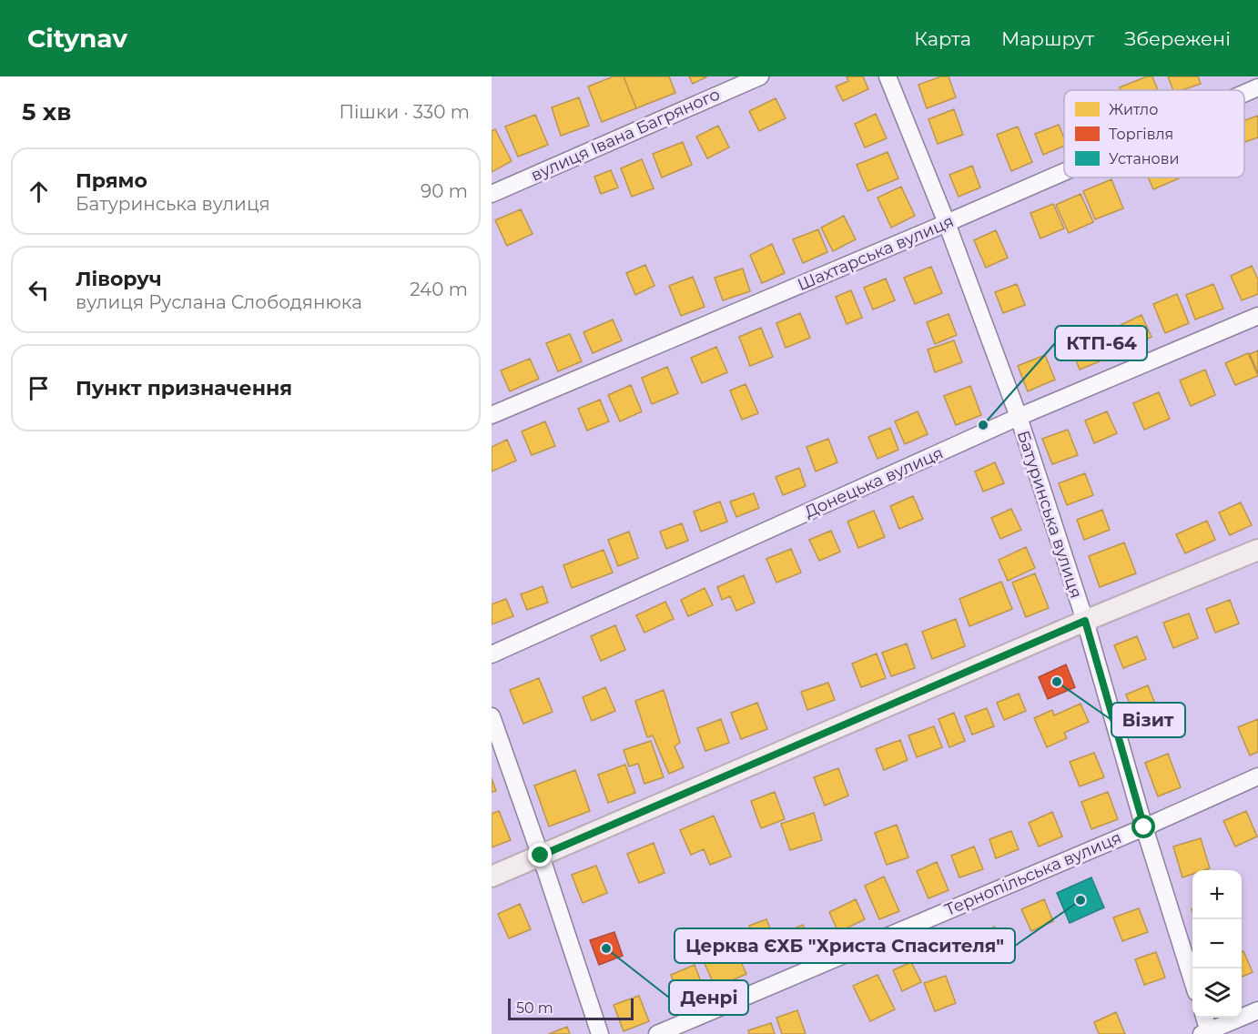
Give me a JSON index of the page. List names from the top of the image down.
{
  "streets": {
    "street": [
      "вулиця Івана Багряного",
      "Шахтарська вулиця",
      "Донецька вулиця",
      "Батуринська вулиця",
      "Тернопільська вулиця"
    ]
  },
  "crossings": [
    ["Шахтарська вулиця", "Батуринська вулиця"],
    ["Донецька вулиця", "Батуринська вулиця"],
    ["Батуринська вулиця", "Тернопільська вулиця"]
  ],
  "places": [
    "КТП-64",
    "Візит",
    "Церква ЄХБ \"Христа Спасителя\"",
    "Денрі"
  ],
  "legend": ["Житло", "Торгівля", "Установи"],
  "scale_bar": "50 m",
  "page": {
    "header": "Citynav",
    "nav": ["Карта", "Маршрут", "Збережені"],
    "heading": ["5 хв", "Пішки · 330 m"],
    "list": [
      ["Прямо", "Батуринська вулиця", "90 m"],
      ["Ліворуч", "вулиця Руслана Слободянюка", "240 m"],
      "Пункт призначення"
    ],
    "map_buttons": ["+", "−"],
    "scale": "50 m"
  }
}
